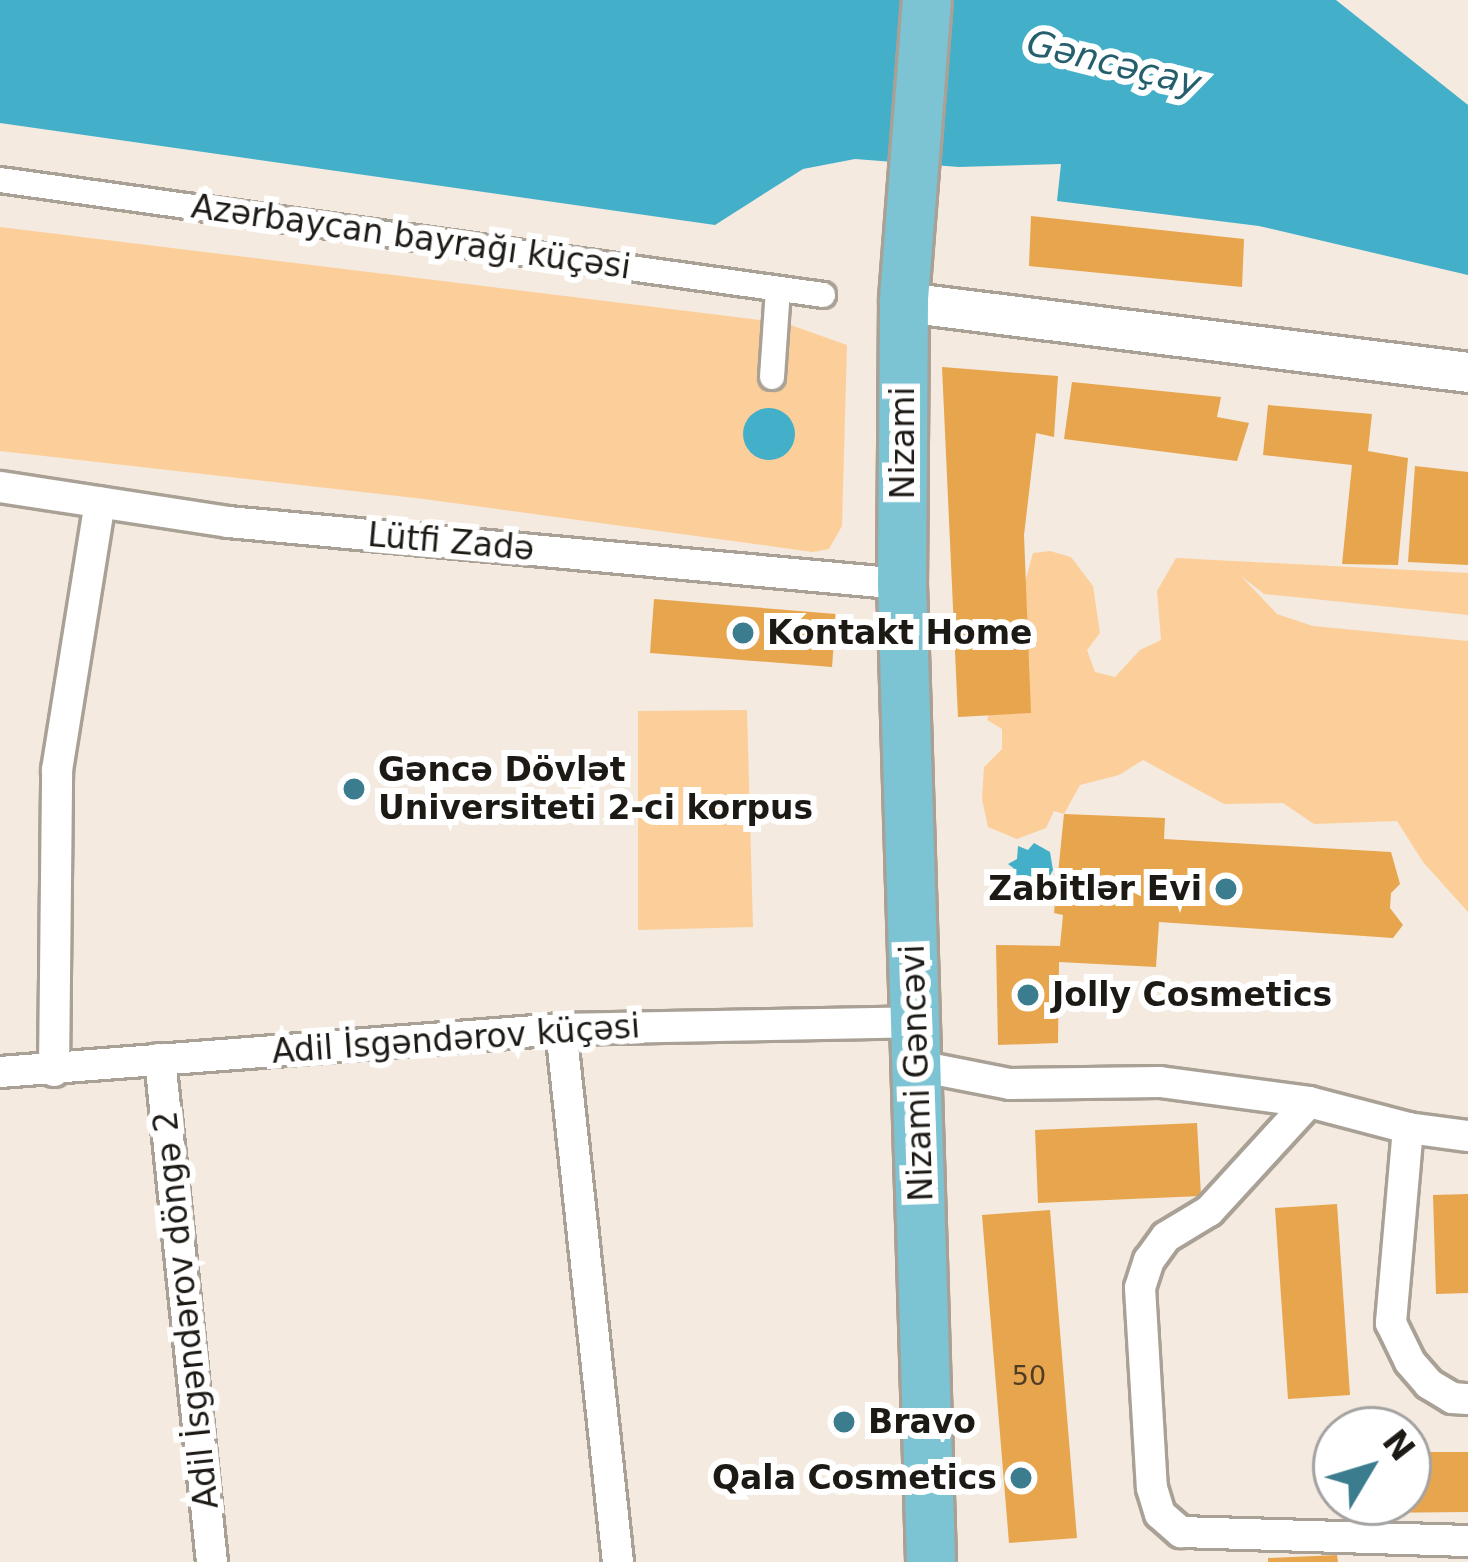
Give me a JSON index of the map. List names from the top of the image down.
{
  "streets": {
    "main road": ["Nizami", "Nizami Gəncəvi"],
    "street": [
      "Azərbaycan bayrağı küçəsi",
      "Lütfi Zadə",
      "Adil İsgəndərov küçəsi",
      "Adil İsgəndərov döngə 2"
    ]
  },
  "crossings": [
    ["Nizami", "Lütfi Zadə"],
    ["Nizami", "Nizami Gəncəvi"],
    ["Lütfi Zadə", "Nizami Gəncəvi"],
    ["Adil İsgəndərov küçəsi", "Nizami Gəncəvi"],
    ["Adil İsgəndərov küçəsi", "Adil İsgəndərov döngə 2"]
  ],
  "water": ["Gəncəçay"],
  "places": [
    "Kontakt Home",
    "Gəncə Dövlət Universiteti 2-ci korpus",
    "Zabitlər Evi",
    "Jolly Cosmetics",
    "Bravo",
    "Qala Cosmetics"
  ],
  "house_numbers": ["50"],
  "north": "top right"
}
